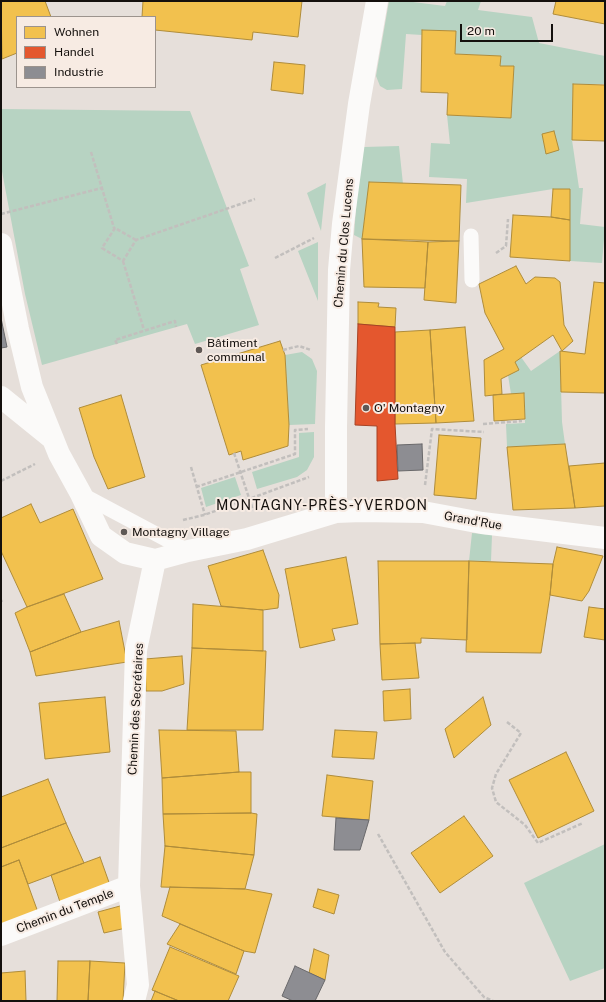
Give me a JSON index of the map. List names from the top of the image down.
{
  "streets": {
    "street": [
      "Chemin du Clos Lucens",
      "Grand'Rue",
      "Chemin des Secrétaires",
      "Chemin du Temple"
    ]
  },
  "crossings": [
    ["Chemin du Clos Lucens", "Grand'Rue"],
    ["Grand'Rue", "Chemin des Secrétaires"],
    ["Chemin des Secrétaires", "Chemin du Temple"]
  ],
  "districts": ["MONTAGNY-PRÈS-YVERDON"],
  "places": ["Bâtiment communal", "O' Montagny", "Montagny Village"],
  "legend": ["Wohnen", "Handel", "Industrie"],
  "scale_bar": "20 m"
}
